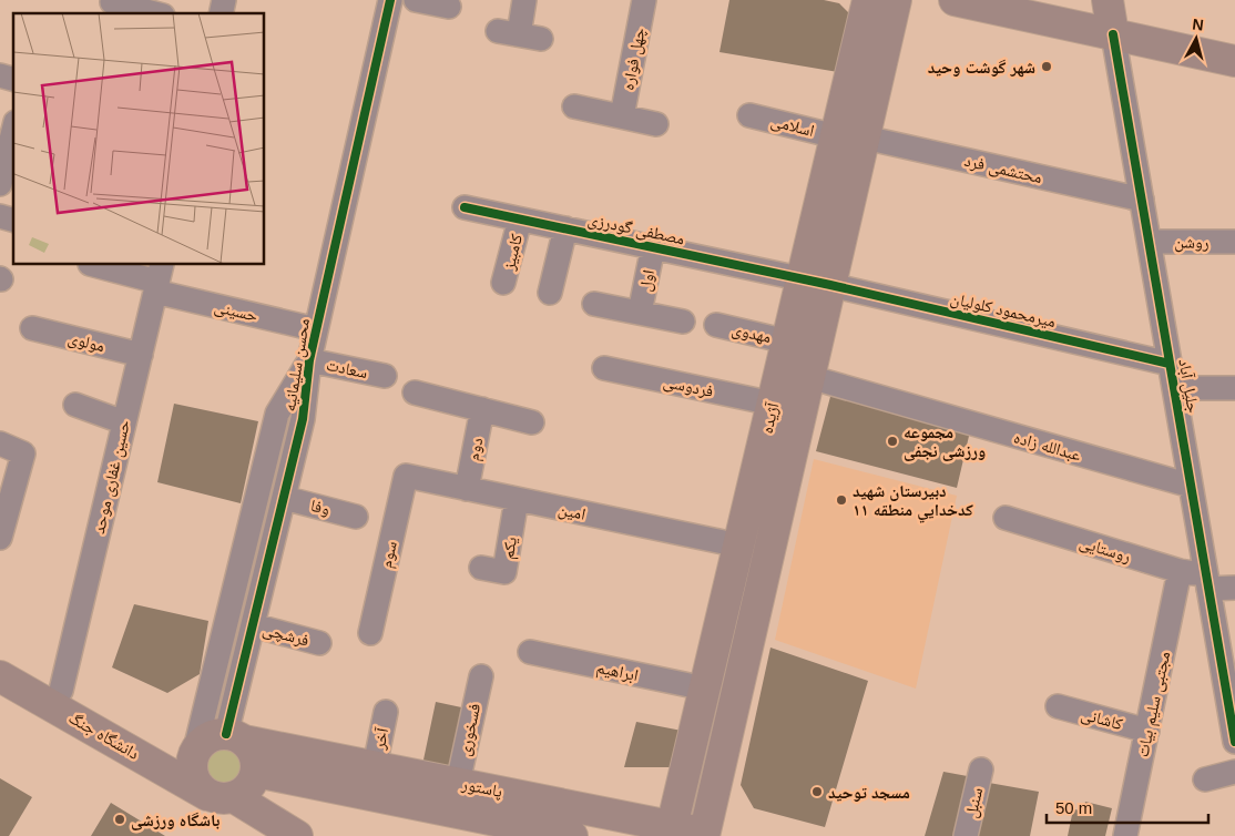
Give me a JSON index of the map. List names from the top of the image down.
{
  "streets": {
    "main road": ["آژیده", "دانشگاه جنگ", "پاستور"],
    "street": [
      "چهل فواره",
      "اسلامی",
      "محتشمی فرد",
      "مصطفی گودرزی",
      "روشن",
      "کامبیز",
      "اول",
      "میرمحمود کلولیان",
      "حسینی",
      "مهدوی",
      "مولوی",
      "محسن سلیمانیه",
      "سعادت",
      "فردوسی",
      "جلیل آباد",
      "عبدالله زاده",
      "دوم",
      "حسین غفاری موحد",
      "وفا",
      "امین",
      "یکم",
      "روستایی",
      "سوم",
      "فرشچی",
      "ابراهیم",
      "مجتبی سلیم بیات",
      "کاشانی",
      "فسخوری",
      "آخر",
      "سنبل"
    ]
  },
  "crossings": [
    ["اسلامی", "محتشمی فرد"],
    ["اسلامی", "آژیده"],
    ["محتشمی فرد", "جلیل آباد"],
    ["محتشمی فرد", "آژیده"],
    ["مصطفی گودرزی", "کامبیز"],
    ["مصطفی گودرزی", "اول"],
    ["مصطفی گودرزی", "میرمحمود کلولیان"],
    ["مصطفی گودرزی", "آژیده"],
    ["روشن", "جلیل آباد"],
    ["میرمحمود کلولیان", "جلیل آباد"],
    ["میرمحمود کلولیان", "آژیده"],
    ["حسینی", "محسن سلیمانیه"],
    ["حسینی", "حسین غفاری موحد"],
    ["مهدوی", "آژیده"],
    ["مولوی", "حسین غفاری موحد"],
    ["محسن سلیمانیه", "سعادت"],
    ["محسن سلیمانیه", "وفا"],
    ["محسن سلیمانیه", "فرشچی"],
    ["محسن سلیمانیه", "دانشگاه جنگ"],
    ["محسن سلیمانیه", "پاستور"],
    ["فردوسی", "آژیده"],
    ["جلیل آباد", "عبدالله زاده"],
    ["جلیل آباد", "روستایی"],
    ["آژیده", "عبدالله زاده"],
    ["آژیده", "امین"],
    ["آژیده", "ابراهیم"],
    ["آژیده", "پاستور"],
    ["دوم", "امین"],
    ["حسین غفاری موحد", "دانشگاه جنگ"],
    ["امین", "یکم"],
    ["امین", "سوم"],
    ["روستایی", "مجتبی سلیم بیات"],
    ["مجتبی سلیم بیات", "کاشانی"],
    ["فسخوری", "پاستور"],
    ["دانشگاه جنگ", "پاستور"],
    ["آخر", "پاستور"]
  ],
  "places": [
    "شهر گوشت وحید",
    "مجموعه ورزشی نجفی",
    "دبيرستان شهيد كدخدايي منطقه ١١",
    "مسجد توحید",
    "باشگاه ورزشی"
  ],
  "scale_bar": "50 m",
  "north": "top"
}
